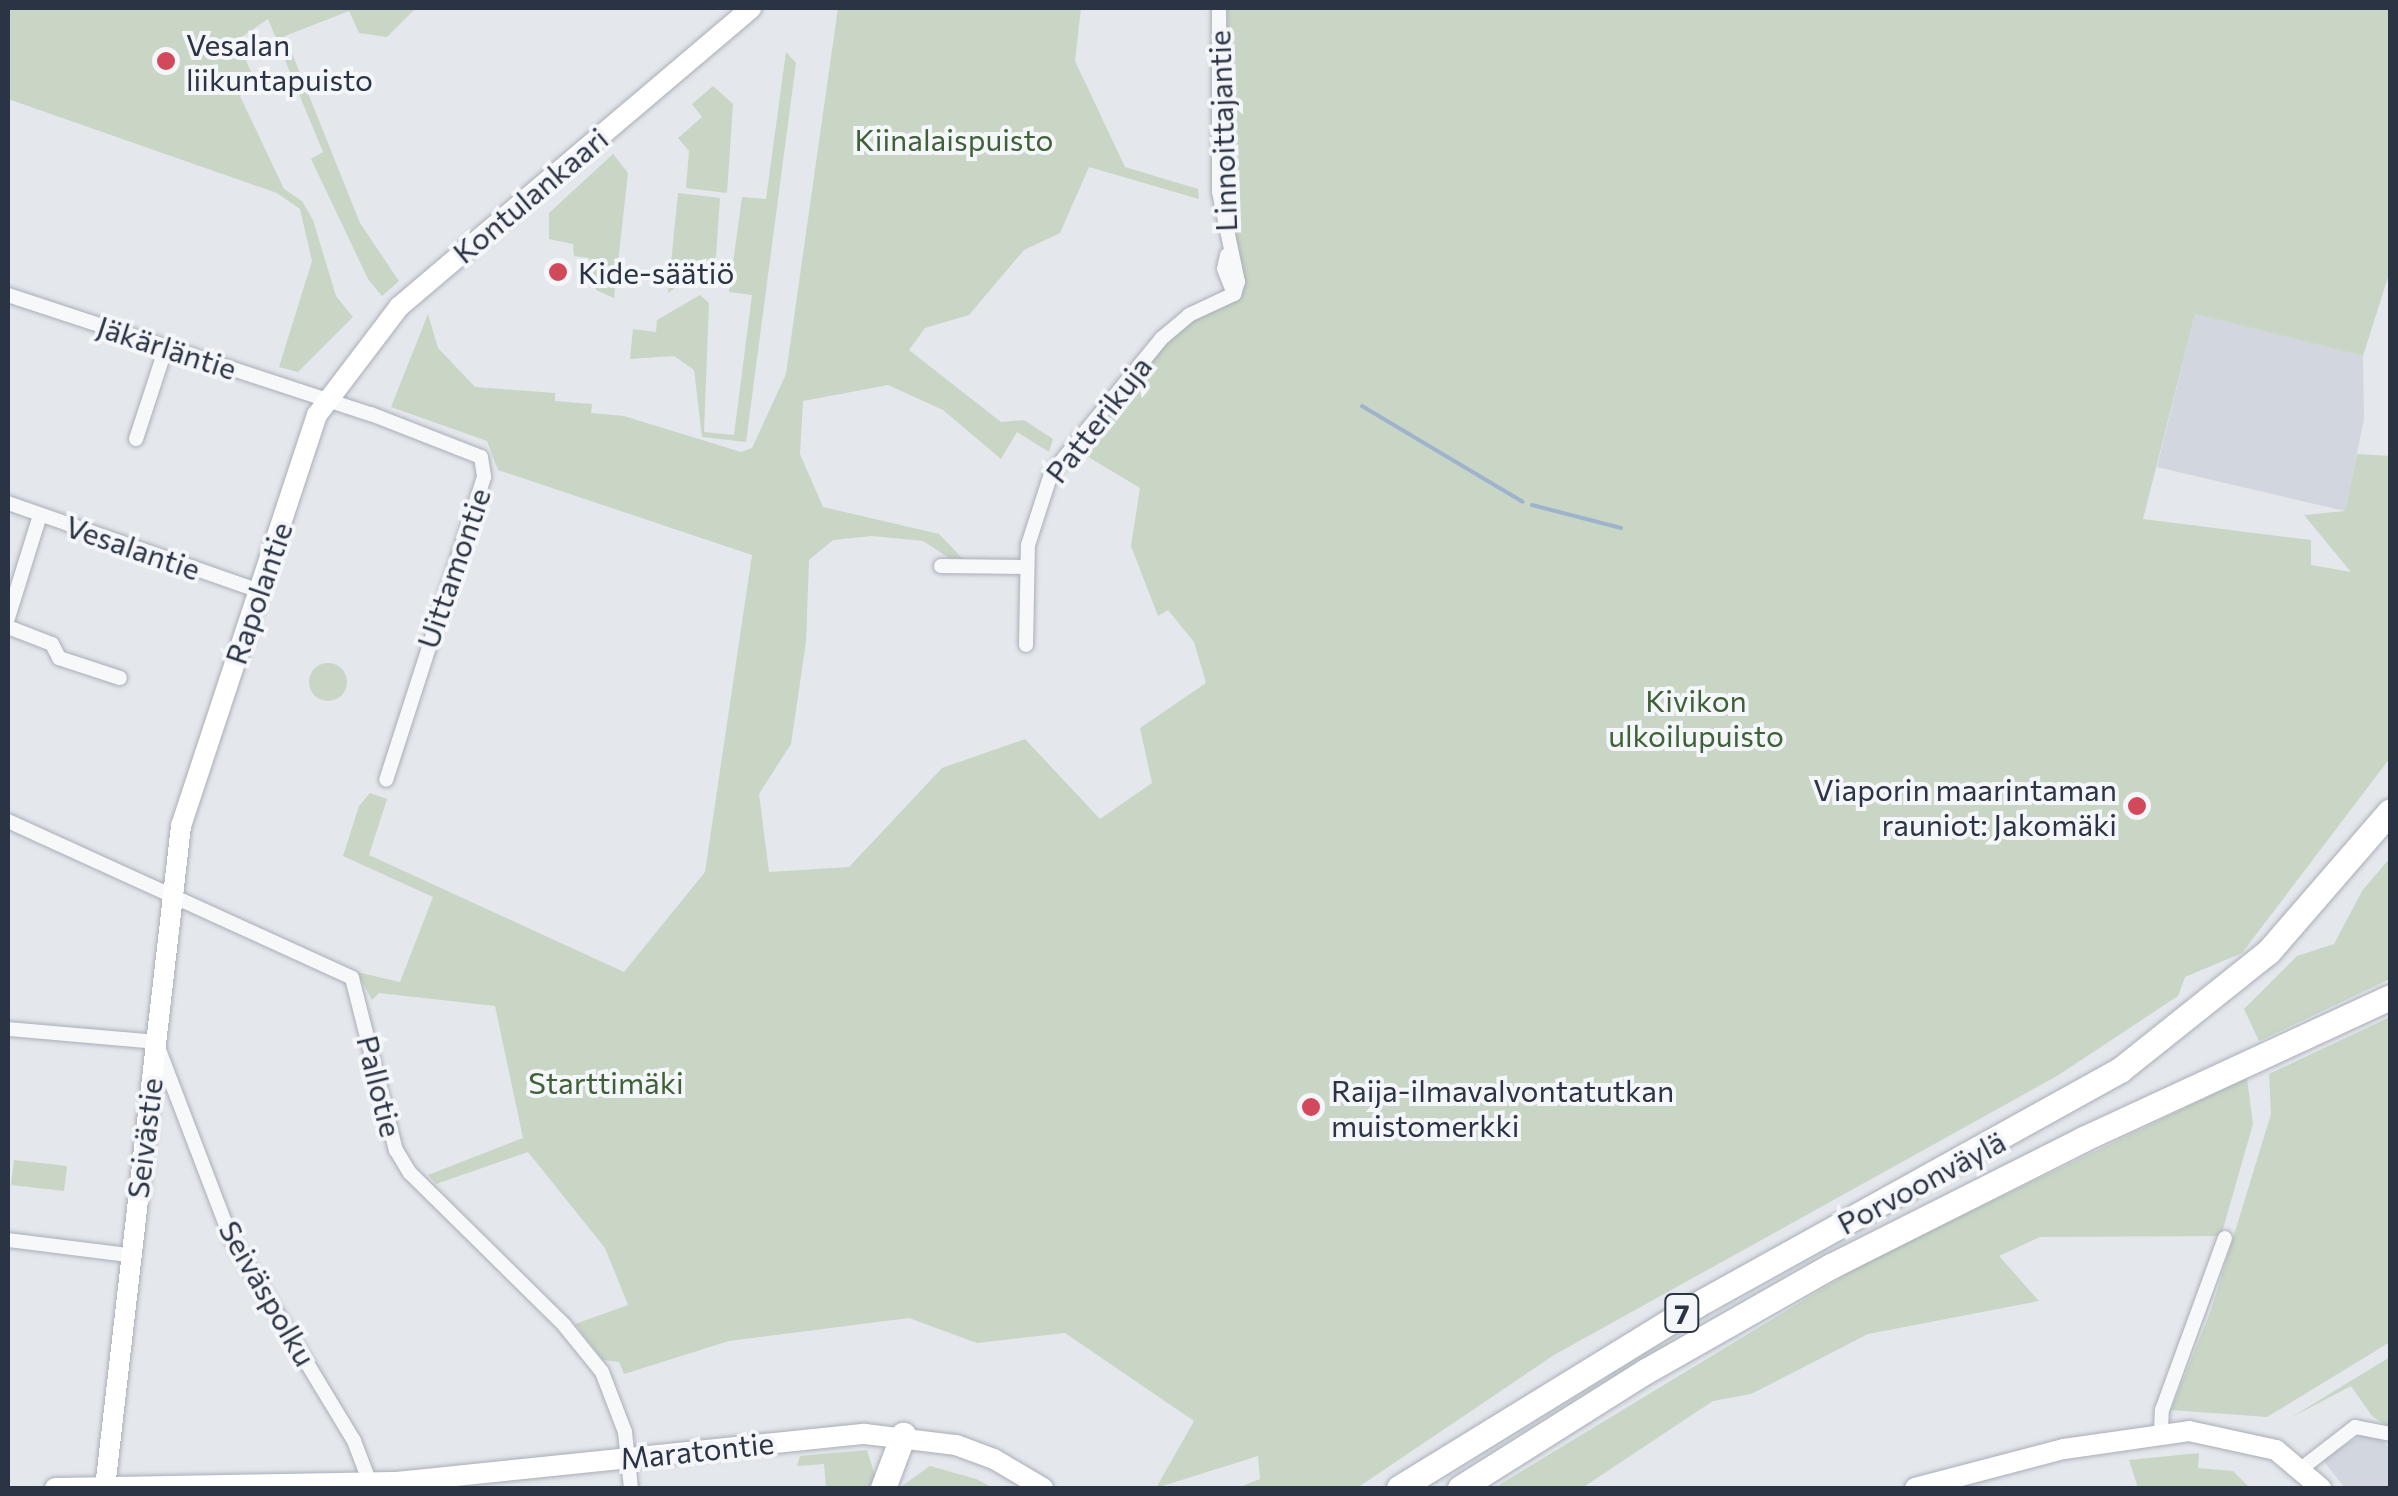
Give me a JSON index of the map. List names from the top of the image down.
{
  "streets": {
    "highway": ["Porvoonväylä", "7"],
    "main road": [
      "Kontulankaari",
      "Rapolantie",
      "Seivästie",
      "Maratontie"
    ],
    "street": [
      "Linnoittajantie",
      "Jäkärläntie",
      "Patterikuja",
      "Vesalantie",
      "Uittamontie",
      "Pallotie",
      "Seiväspolku"
    ]
  },
  "crossings": [
    ["Linnoittajantie", "Patterikuja"],
    ["Kontulankaari", "Jäkärläntie"],
    ["Kontulankaari", "Uittamontie"],
    ["Kontulankaari", "Rapolantie"],
    ["Jäkärläntie", "Uittamontie"],
    ["Jäkärläntie", "Rapolantie"],
    ["Vesalantie", "Rapolantie"],
    ["Uittamontie", "Rapolantie"],
    ["Rapolantie", "Seivästie"],
    ["Pallotie", "Seivästie"],
    ["Pallotie", "Maratontie"],
    ["Seivästie", "Seiväspolku"],
    ["Seivästie", "Maratontie"],
    ["Seiväspolku", "Maratontie"]
  ],
  "parks": ["Kiinalaispuisto", "Kivikon ulkoilupuisto", "Starttimäki"],
  "places": [
    "Vesalan liikuntapuisto",
    "Kide-säätiö",
    "Viaporin maarintaman rauniot: Jakomäki",
    "Raija-ilmavalvontatutkan muistomerkki"
  ]
}
